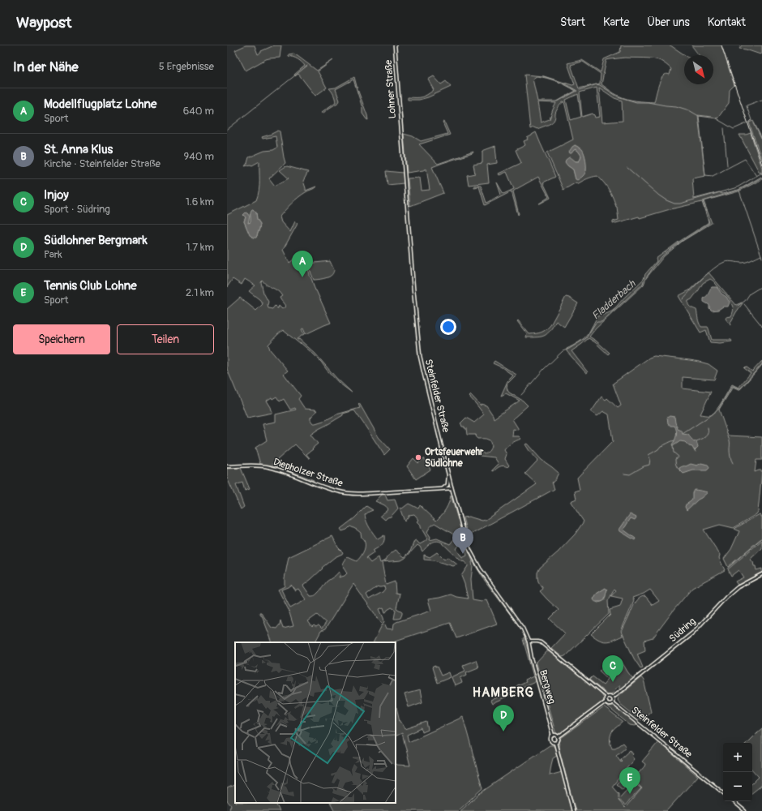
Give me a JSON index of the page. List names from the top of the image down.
{
  "streets": {
    "main road": [
      "Lohner Straße",
      "Steinfelder Straße",
      "Diepholzer Straße",
      "Südring",
      "Bergweg"
    ]
  },
  "crossings": [
    ["Lohner Straße", "Steinfelder Straße"],
    ["Steinfelder Straße", "Diepholzer Straße"],
    ["Steinfelder Straße", "Südring"],
    ["Steinfelder Straße", "Bergweg"]
  ],
  "districts": ["HAMBERG"],
  "water": ["Fladderbach"],
  "places": ["Ortsfeuerwehr Südlohne"],
  "north": "bottom right",
  "page": {
    "header": "Waypost",
    "nav": [
      "Start",
      "Karte",
      "Über uns",
      "Kontakt"
    ],
    "heading": ["In der Nähe", "5 Ergebnisse"],
    "list": [
      {
        "mark": "A",
        "name": "Modellflugplatz Lohne",
        "note": "Sport",
        "value": "640 m"
      },
      {
        "mark": "B",
        "name": "St. Anna Klus",
        "note": "Kirche · Steinfelder Straße",
        "value": "940 m"
      },
      {
        "mark": "C",
        "name": "Injoy",
        "note": "Sport · Südring",
        "value": "1.6 km"
      },
      {
        "mark": "D",
        "name": "Südlohner Bergmark",
        "note": "Park",
        "value": "1.7 km"
      },
      {
        "mark": "E",
        "name": "Tennis Club Lohne",
        "note": "Sport",
        "value": "2.1 km"
      }
    ],
    "pins": [
      "A",
      "B",
      "C",
      "D",
      "E"
    ],
    "buttons": ["Speichern", "Teilen"],
    "map_buttons": ["+", "−"]
  }
}
